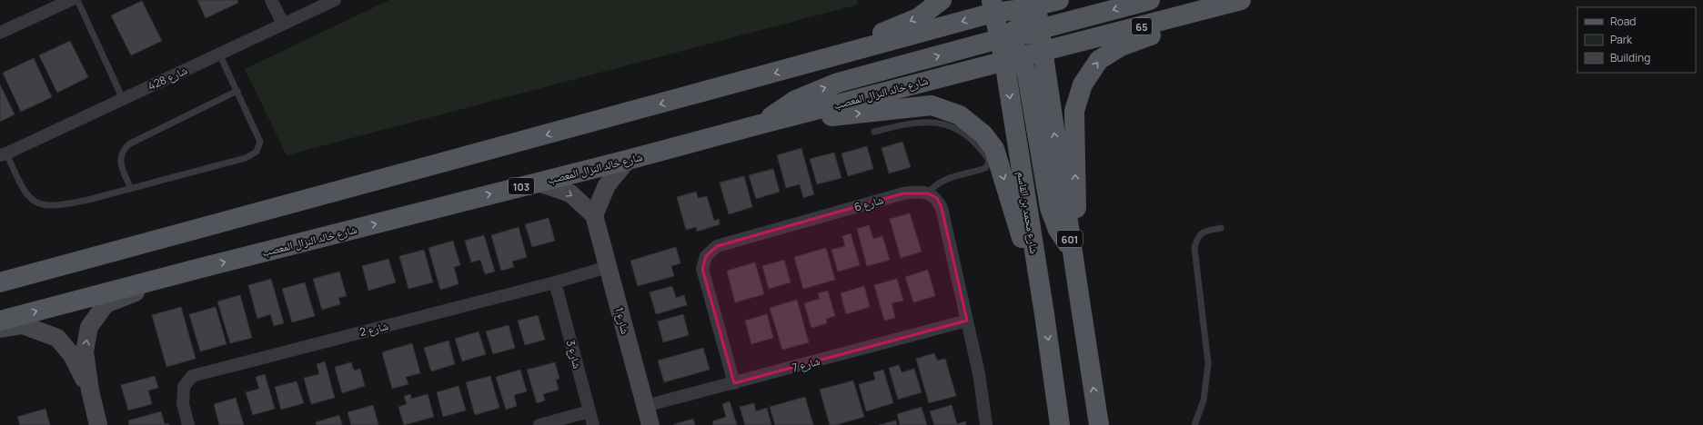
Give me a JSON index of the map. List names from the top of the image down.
{
  "streets": {
    "main road": [
      "65",
      "شارع خالد النزال المعصب",
      "103",
      "شارع محمد بن القاسم",
      "601"
    ],
    "street": [
      "شارع 428",
      "شارع 6",
      "شارع 1",
      "شارع 2",
      "شارع 3",
      "شارع 7"
    ]
  },
  "crossings": [
    ["65", "601"],
    ["شارع 6", "شارع 7"],
    ["شارع 1", "شارع 2"],
    ["شارع 1", "شارع 7"],
    ["شارع 2", "شارع 3"]
  ],
  "legend": ["Road", "Park", "Building"]
}
